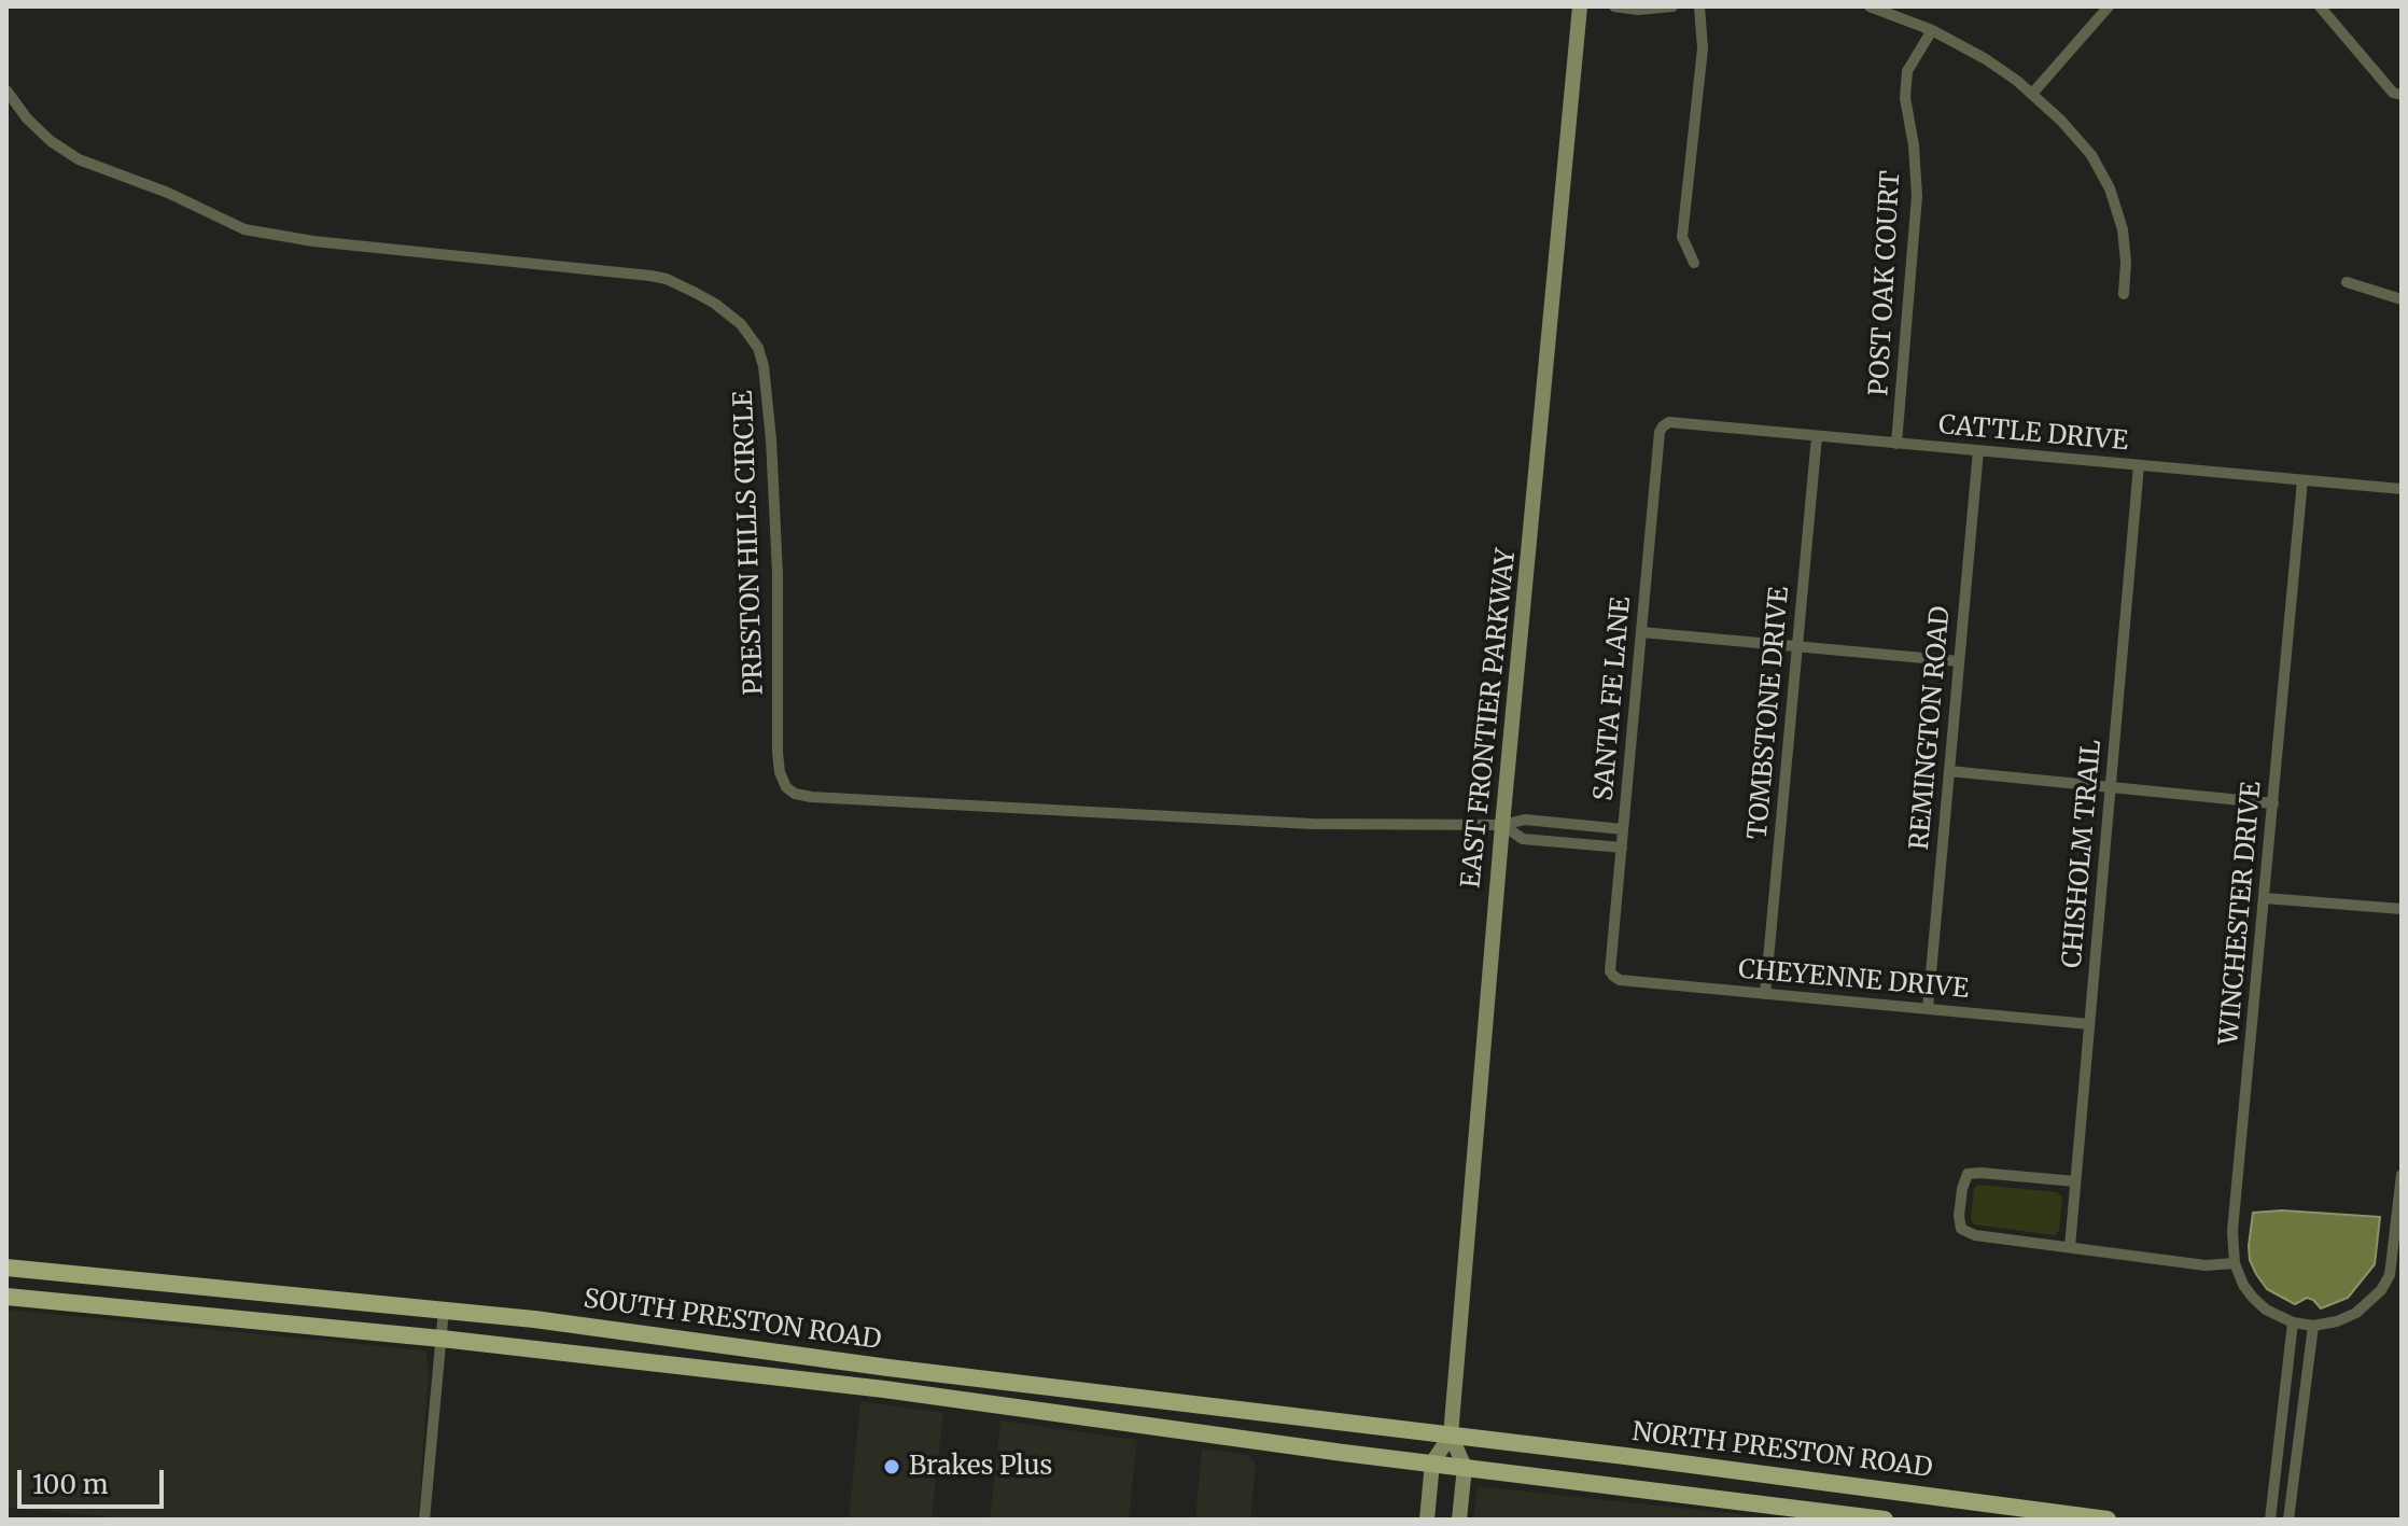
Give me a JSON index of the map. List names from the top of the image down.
{
  "streets": {
    "main road": ["SOUTH PRESTON ROAD", "NORTH PRESTON ROAD"],
    "street": [
      "POST OAK COURT",
      "CATTLE DRIVE",
      "PRESTON HILLS CIRCLE",
      "SANTA FE LANE",
      "TOMBSTONE DRIVE",
      "EAST FRONTIER PARKWAY",
      "REMINGTON ROAD",
      "CHISHOLM TRAIL",
      "WINCHESTER DRIVE",
      "CHEYENNE DRIVE"
    ]
  },
  "crossings": [
    ["POST OAK COURT", "CATTLE DRIVE"],
    ["CATTLE DRIVE", "SANTA FE LANE"],
    ["CATTLE DRIVE", "TOMBSTONE DRIVE"],
    ["CATTLE DRIVE", "REMINGTON ROAD"],
    ["CATTLE DRIVE", "CHISHOLM TRAIL"],
    ["CATTLE DRIVE", "WINCHESTER DRIVE"],
    ["PRESTON HILLS CIRCLE", "EAST FRONTIER PARKWAY"],
    ["SANTA FE LANE", "CHEYENNE DRIVE"],
    ["TOMBSTONE DRIVE", "CHEYENNE DRIVE"],
    ["EAST FRONTIER PARKWAY", "SOUTH PRESTON ROAD"],
    ["EAST FRONTIER PARKWAY", "NORTH PRESTON ROAD"],
    ["REMINGTON ROAD", "CHEYENNE DRIVE"],
    ["CHISHOLM TRAIL", "CHEYENNE DRIVE"],
    ["SOUTH PRESTON ROAD", "NORTH PRESTON ROAD"]
  ],
  "places": ["Brakes Plus"],
  "scale_bar": "100 m"
}
